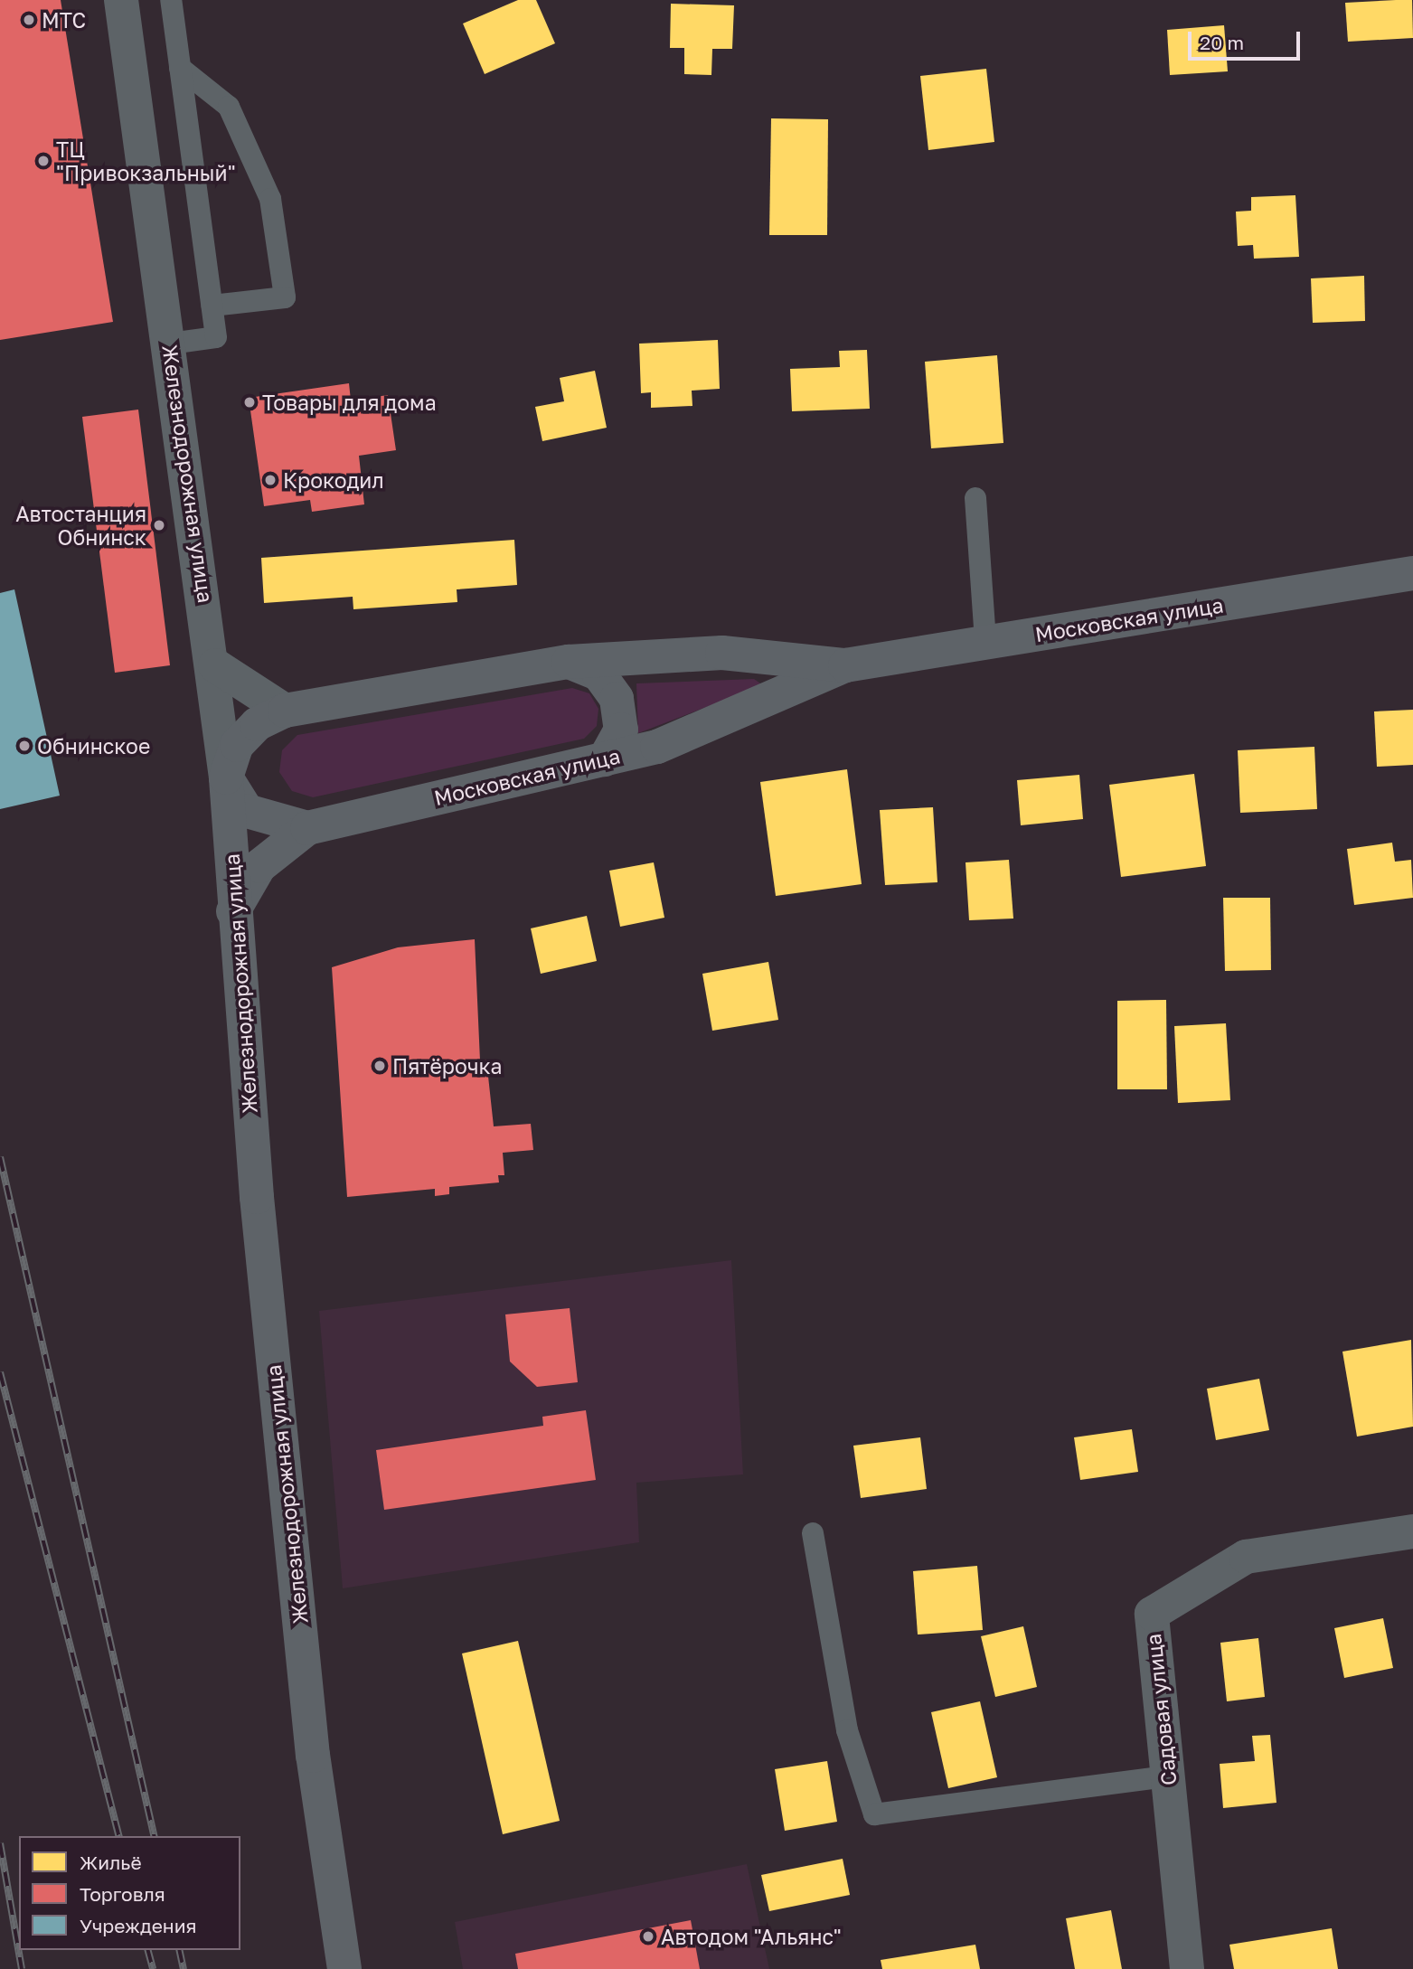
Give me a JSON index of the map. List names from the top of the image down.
{
  "streets": {
    "main road": ["Железнодорожная улица", "Московская улица"],
    "street": ["Садовая улица"]
  },
  "crossings": [
    ["Железнодорожная улица", "Московская улица"]
  ],
  "places": [
    "МТС",
    "ТЦ \"Привокзальный\"",
    "Товары для дома",
    "Крокодил",
    "Автостанция Обнинск",
    "Обнинское",
    "Пятёрочка",
    "Автодом \"Альянс\""
  ],
  "legend": ["Жильё", "Торговля", "Учреждения"],
  "scale_bar": "20 m"
}
